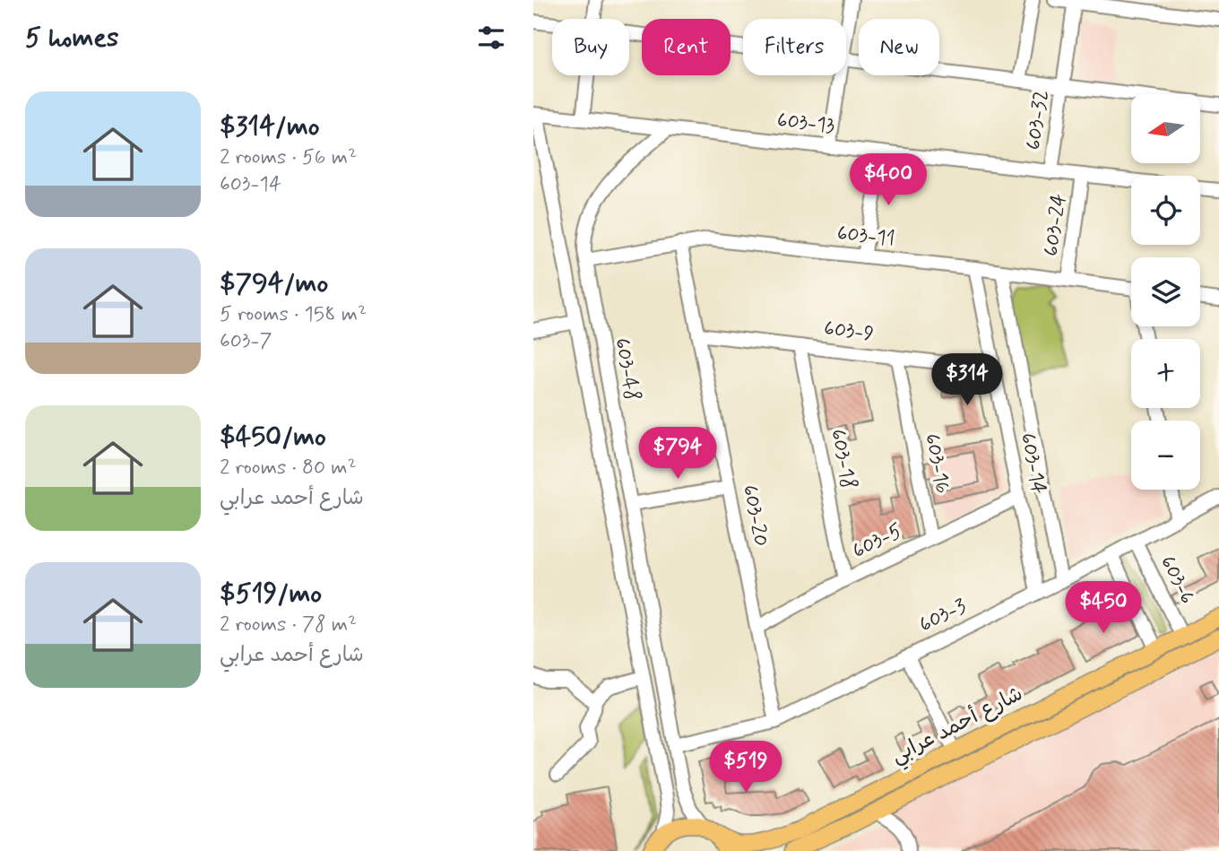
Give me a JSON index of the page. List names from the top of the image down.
{
  "streets": {
    "main road": ["شارع أحمد عرابي"],
    "street": [
      "603-32",
      "603-13",
      "603-24",
      "603-11",
      "603-9",
      "603-48",
      "603-18",
      "603-16",
      "603-14",
      "603-20",
      "603-5",
      "603-6",
      "603-3"
    ]
  },
  "crossings": [
    ["603-32", "603-13"],
    ["603-13", "603-24"],
    ["603-13", "603-48"],
    ["603-24", "603-11"],
    ["603-11", "603-48"],
    ["603-11", "603-14"],
    ["603-11", "603-20"],
    ["603-9", "603-18"],
    ["603-9", "603-16"],
    ["603-9", "603-14"],
    ["603-9", "603-20"],
    ["603-48", "603-3"],
    ["603-48", "شارع أحمد عرابي"],
    ["603-18", "603-5"],
    ["603-16", "603-5"],
    ["603-14", "603-5"],
    ["603-14", "603-3"],
    ["603-20", "603-5"],
    ["603-20", "603-3"],
    ["603-6", "603-3"],
    ["603-6", "شارع أحمد عرابي"]
  ],
  "north": "left",
  "page": {
    "heading": "5 homes",
    "chip": [
      "Buy",
      "Rent",
      "Filters",
      "New"
    ],
    "list": [
      {
        "name": "$314/mo",
        "note": "2 rooms · 56 m² · 603-14"
      },
      {
        "name": "$794/mo",
        "note": "5 rooms · 158 m² · 603-7"
      },
      {
        "name": "$450/mo",
        "note": "2 rooms · 80 m² · شارع أحمد عرابي"
      },
      {
        "name": "$519/mo",
        "note": "2 rooms · 78 m² · شارع أحمد عرابي"
      }
    ],
    "map_buttons": ["+", "−"],
    "price": [
      "$400",
      "$314",
      "$794",
      "$450",
      "$519"
    ]
  }
}
